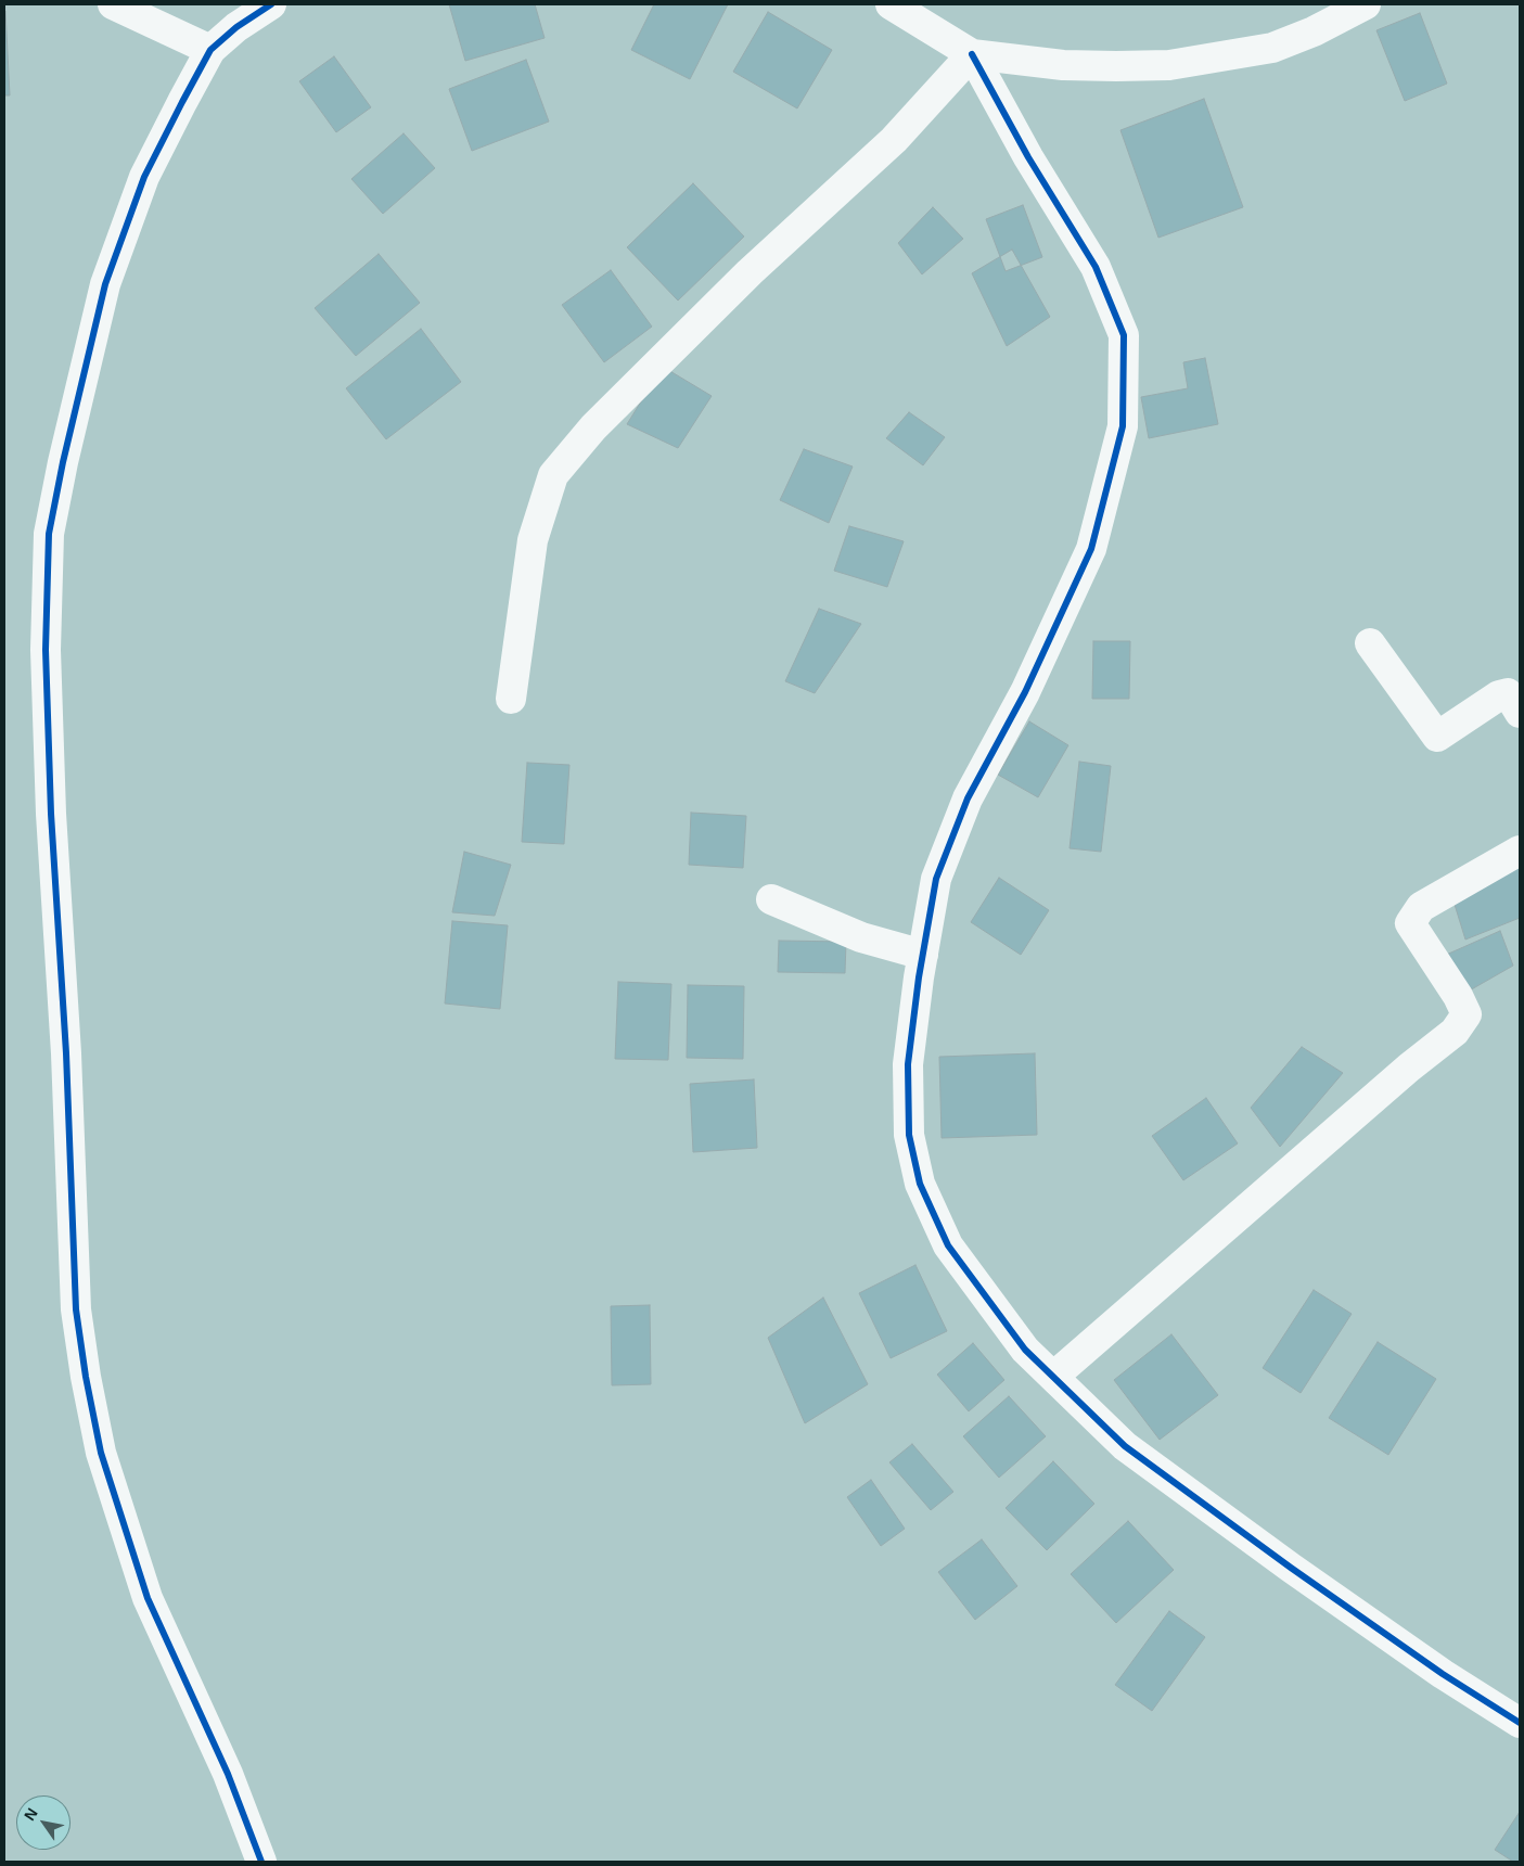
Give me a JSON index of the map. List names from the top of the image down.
{
  "north": "top left"
}
